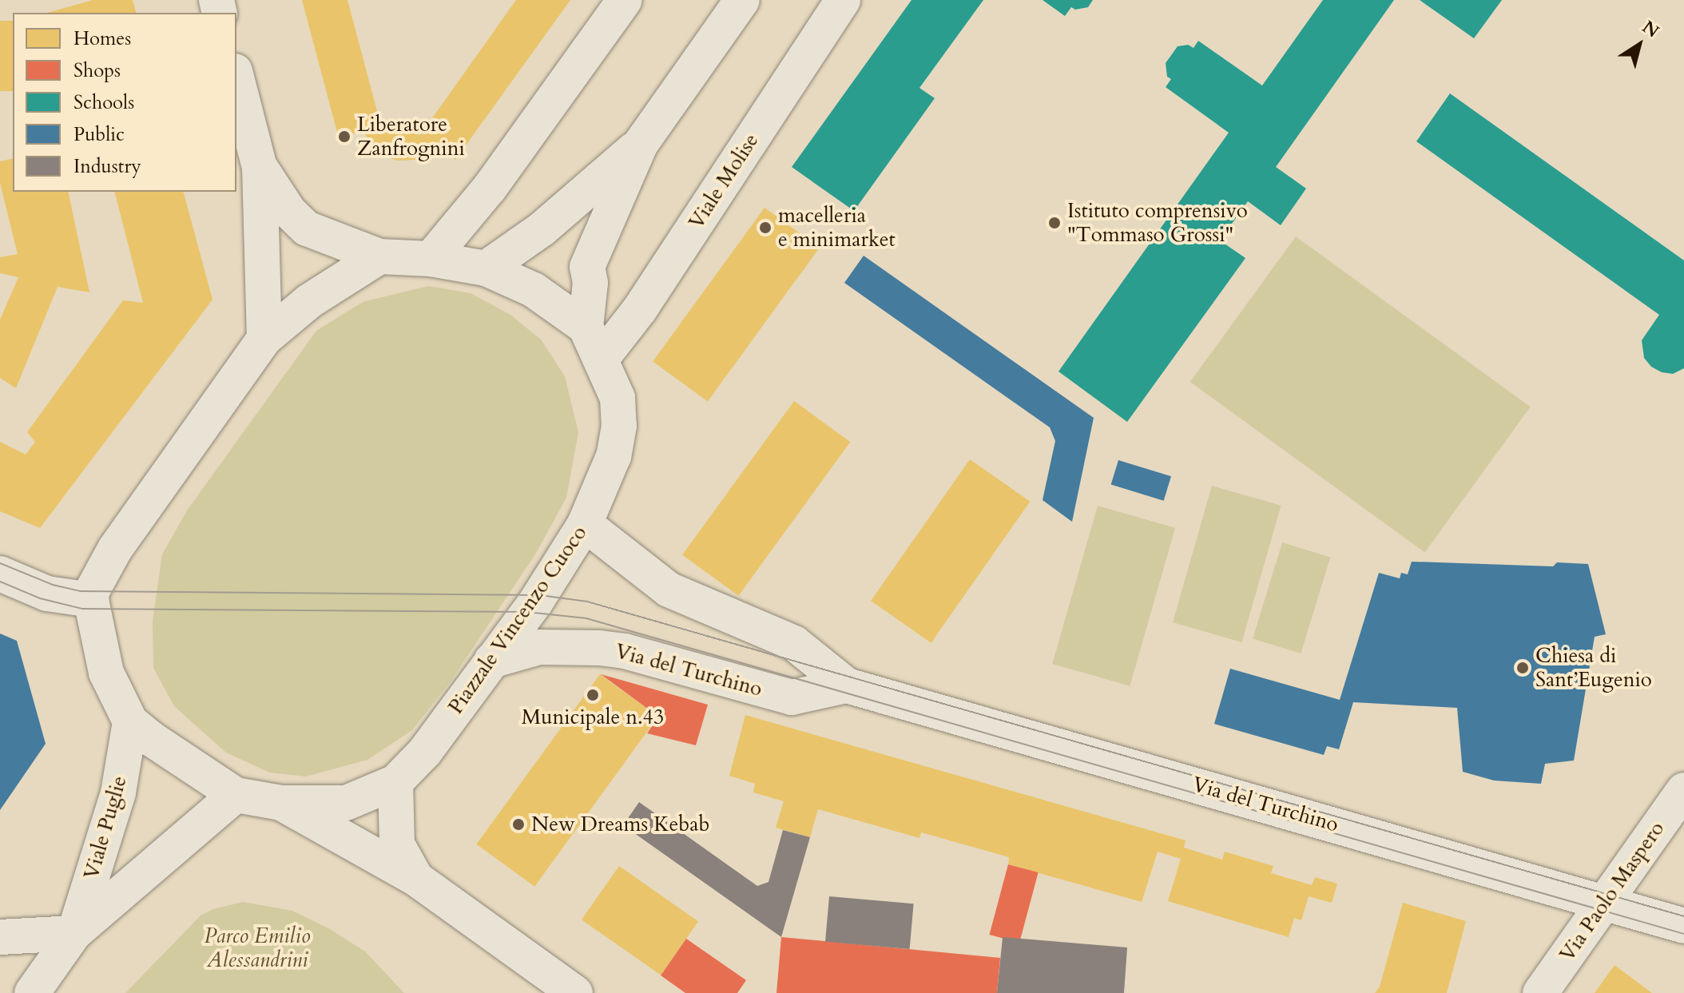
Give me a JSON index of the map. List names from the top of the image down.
{
  "streets": {
    "street": [
      "Viale Molise",
      "Piazzale Vincenzo Cuoco",
      "Via del Turchino",
      "Viale Puglie",
      "Via Paolo Maspero"
    ]
  },
  "crossings": [
    ["Viale Molise", "Piazzale Vincenzo Cuoco"],
    ["Piazzale Vincenzo Cuoco", "Via del Turchino"],
    ["Piazzale Vincenzo Cuoco", "Viale Puglie"],
    ["Via del Turchino", "Via Paolo Maspero"]
  ],
  "parks": ["Parco Emilio Alessandrini"],
  "places": [
    "Liberatore Zanfrognini",
    "Istituto comprensivo \"Tommaso Grossi\"",
    "macelleria e minimarket",
    "Chiesa di Sant’Eugenio",
    "Municipale n.43",
    "New Dreams Kebab"
  ],
  "legend": [
    "Homes",
    "Shops",
    "Schools",
    "Public",
    "Industry"
  ],
  "north": "top right"
}
